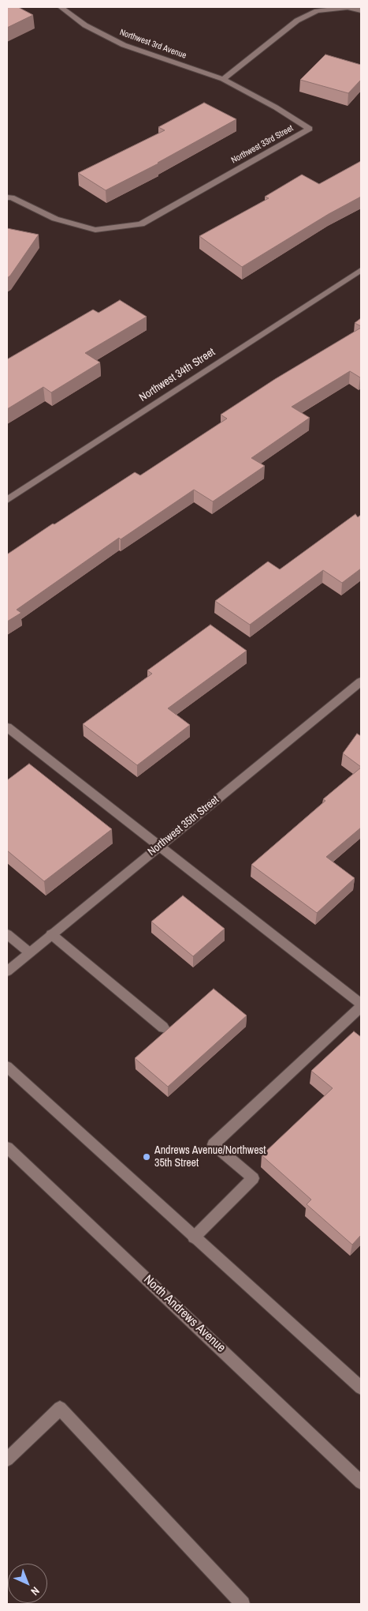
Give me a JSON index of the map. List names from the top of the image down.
{
  "streets": {
    "street": [
      "Northwest 3rd Avenue",
      "Northwest 33rd Street",
      "Northwest 34th Street",
      "Northwest 35th Street",
      "North Andrews Avenue"
    ]
  },
  "crossings": [
    ["Northwest 3rd Avenue", "Northwest 33rd Street"]
  ],
  "places": ["Andrews Avenue/Northwest 35th Street"],
  "north": "bottom right"
}
